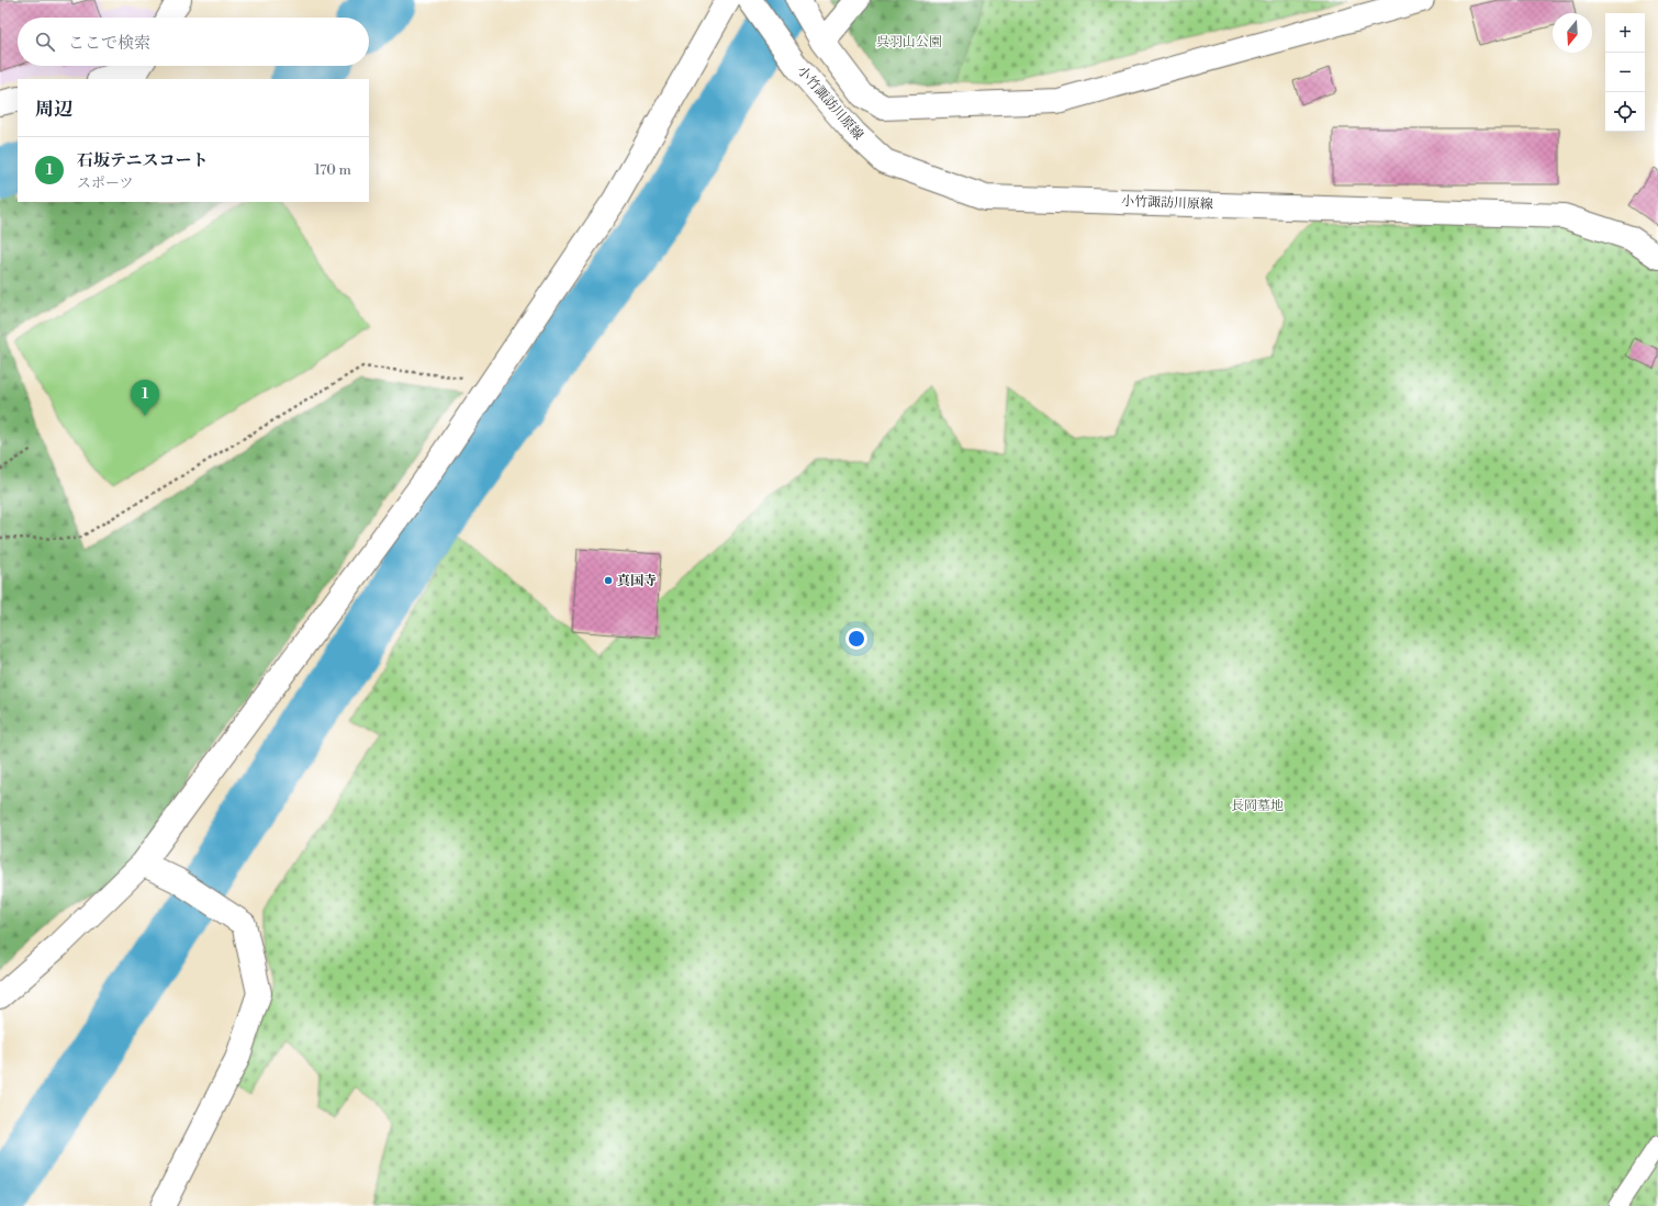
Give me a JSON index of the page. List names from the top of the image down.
{
  "streets": {
    "street": ["小竹諏訪川原線"]
  },
  "parks": ["呉羽山公園", "長岡墓地"],
  "places": ["真国寺"],
  "north": "bottom",
  "page": {
    "map_buttons": ["+", "−"],
    "search": "ここで検索",
    "heading": "周辺",
    "list": [
      {
        "mark": "1",
        "name": "石坂テニスコート",
        "note": "スポーツ",
        "value": "170 m"
      }
    ],
    "pins": "1"
  }
}
